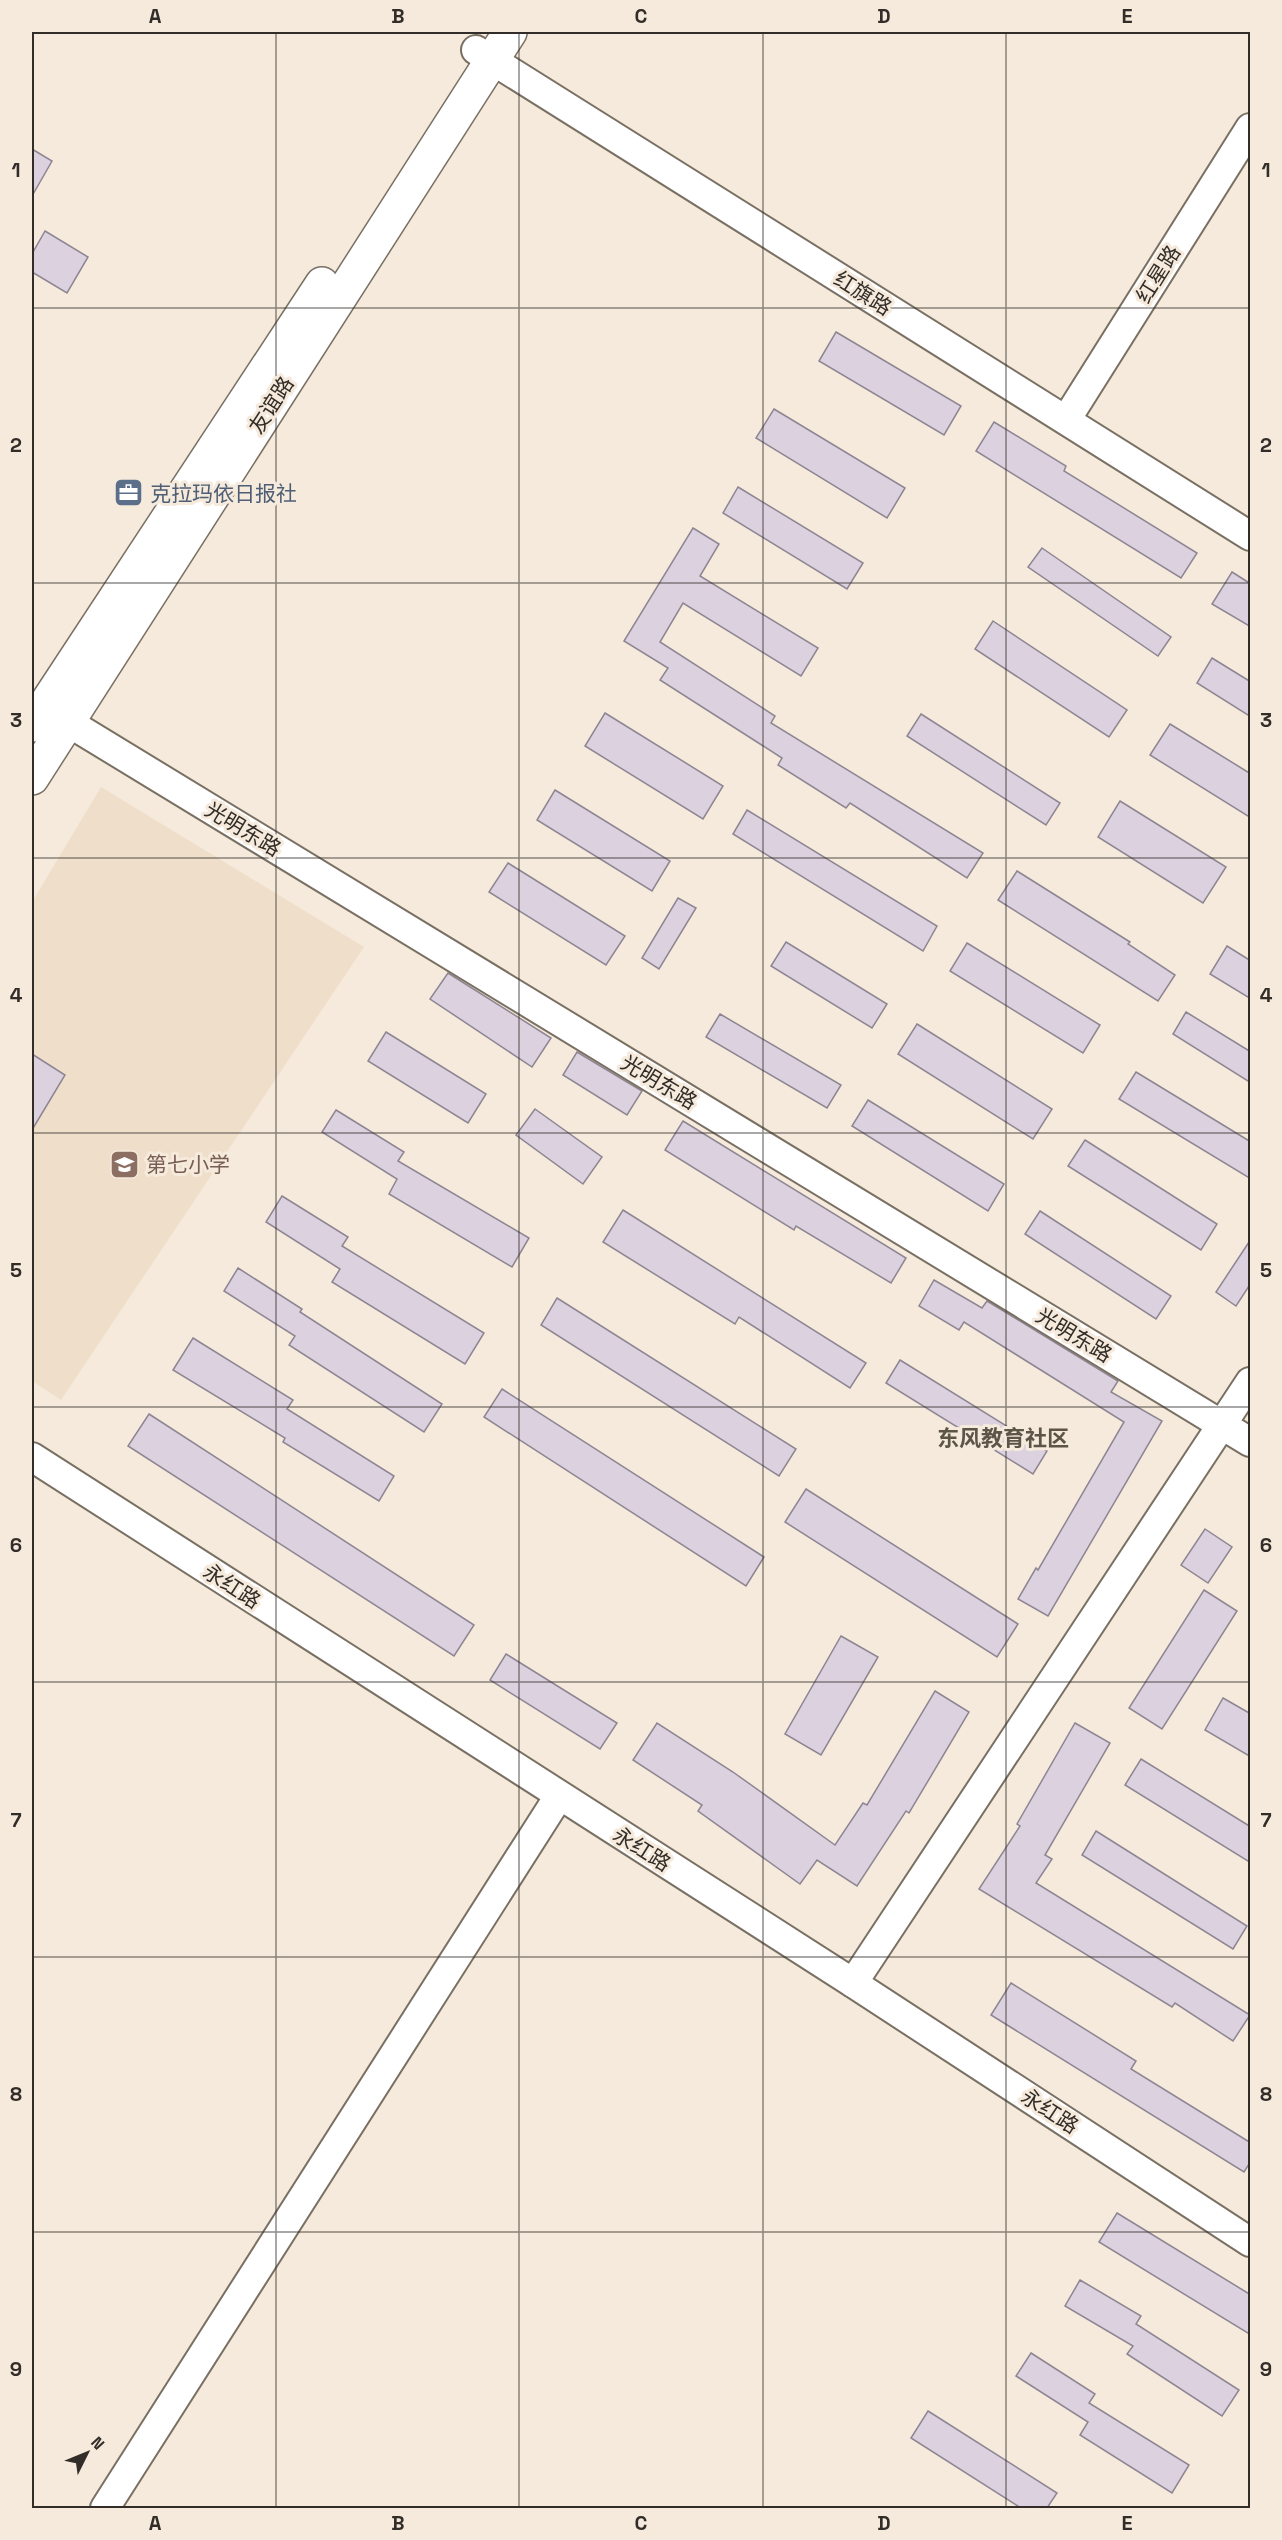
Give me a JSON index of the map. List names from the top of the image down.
{
  "streets": {
    "main road": ["友谊路"],
    "street": [
      "红星路",
      "红旗路",
      "光明东路",
      "永红路"
    ]
  },
  "crossings": [
    ["红星路", "红旗路"],
    ["红旗路", "友谊路"],
    ["友谊路", "光明东路"]
  ],
  "districts": ["东风教育社区"],
  "places": {
    "office": ["克拉玛依日报社"],
    "school or university": ["第七小学"]
  },
  "north": "top right",
  "grid": {
    "columns": [
      "A",
      "B",
      "C",
      "D",
      "E"
    ],
    "rows": [
      "1",
      "2",
      "3",
      "4",
      "5",
      "6",
      "7",
      "8",
      "9"
    ]
  }
}
